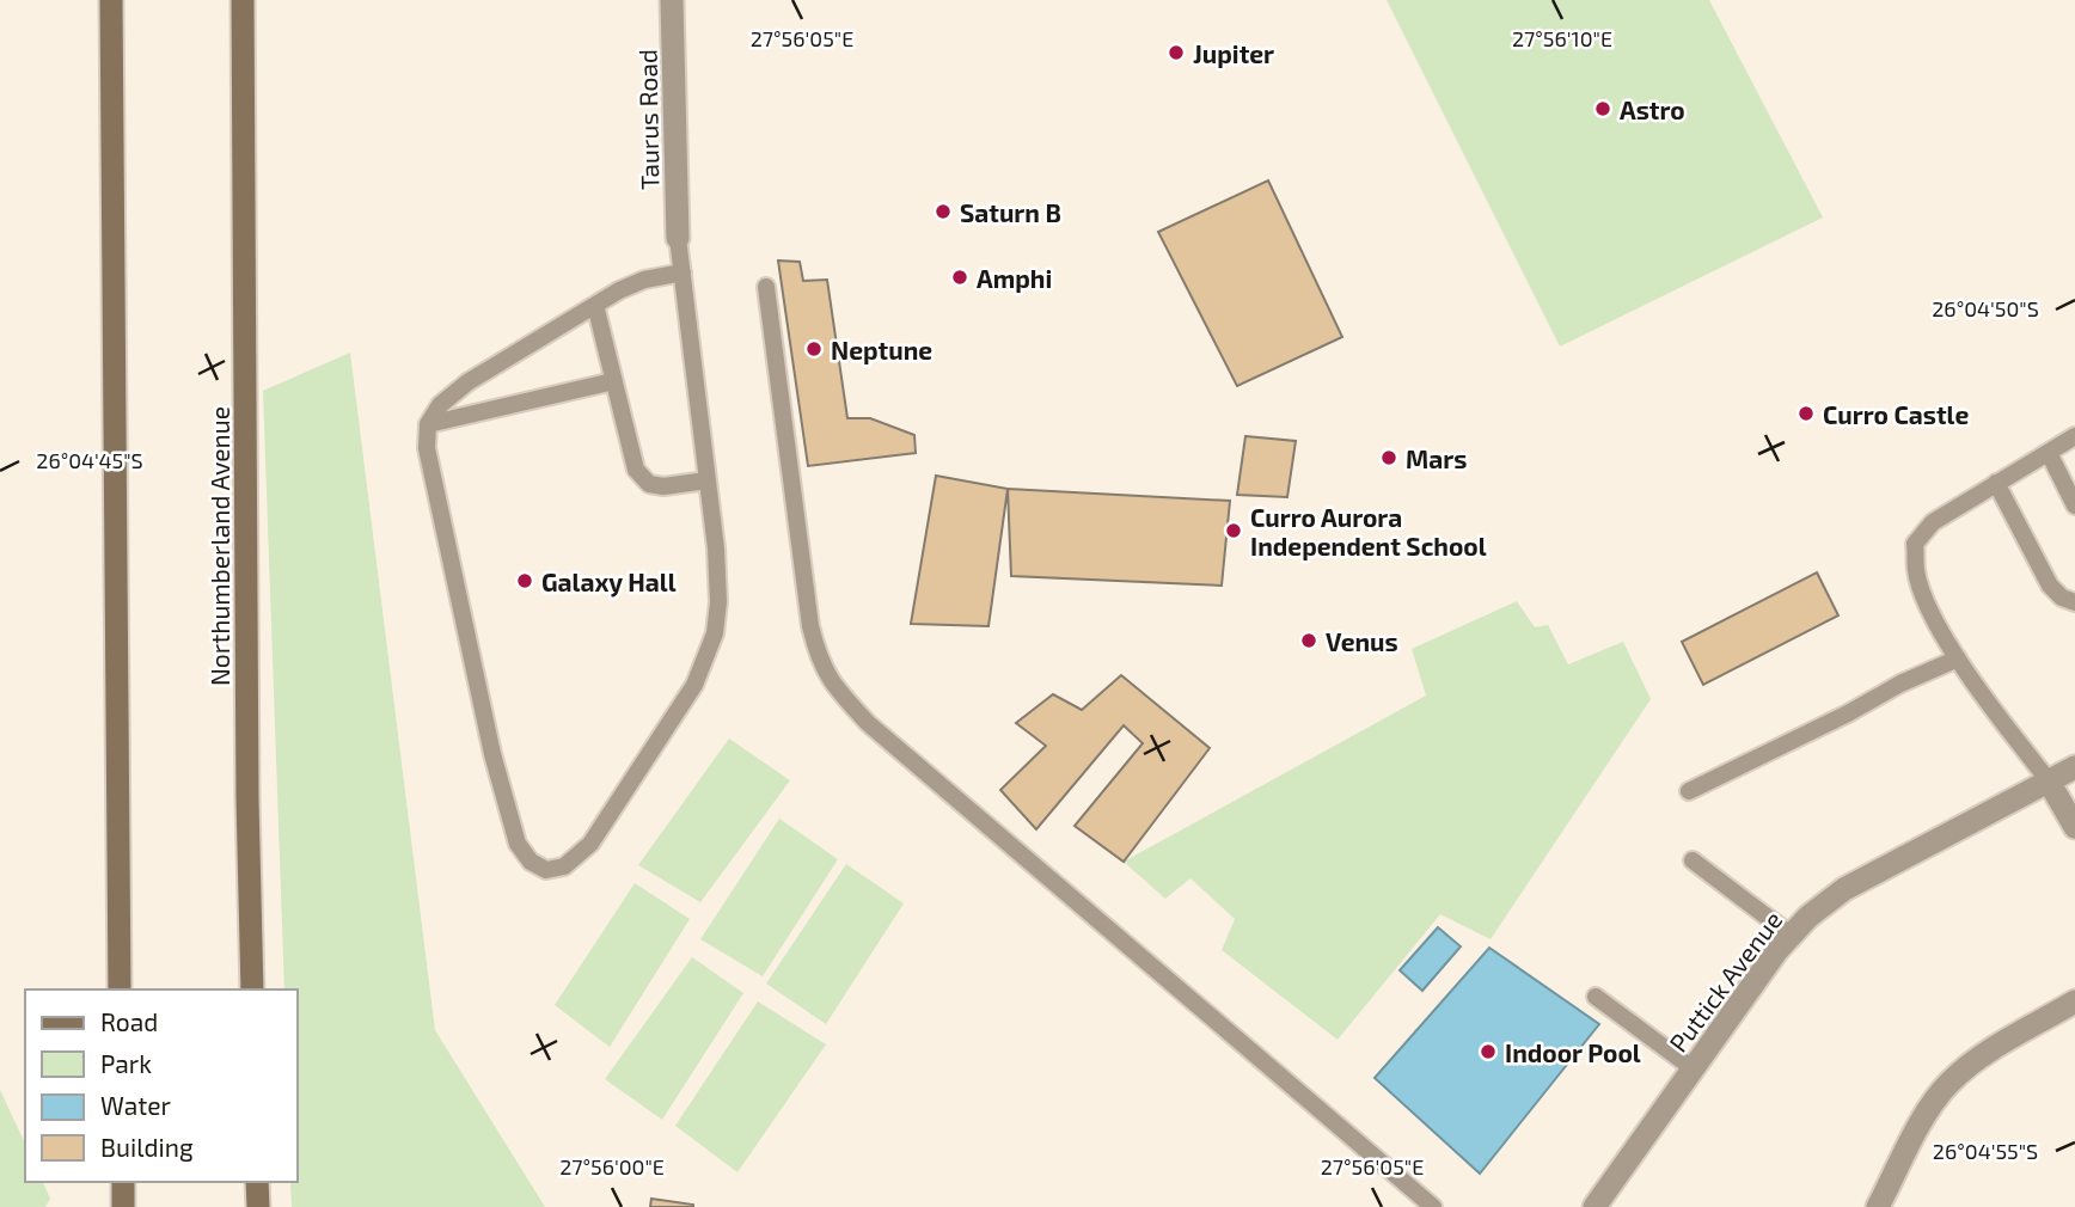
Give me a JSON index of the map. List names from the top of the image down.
{
  "streets": {
    "main road": ["Northumberland Avenue"],
    "street": ["Taurus Road", "Puttick Avenue"]
  },
  "places": [
    "Jupiter",
    "Astro",
    "Saturn B",
    "Amphi",
    "Neptune",
    "Curro Castle",
    "Mars",
    "Curro Aurora Independent School",
    "Galaxy Hall",
    "Venus",
    "Indoor Pool"
  ],
  "legend": [
    "Road",
    "Park",
    "Water",
    "Building"
  ],
  "coordinates": [
    "27°56'05\"E",
    "27°56'10\"E",
    "26°04'50\"S",
    "26°04'45\"S",
    "26°04'55\"S",
    "27°56'00\"E"
  ]
}
